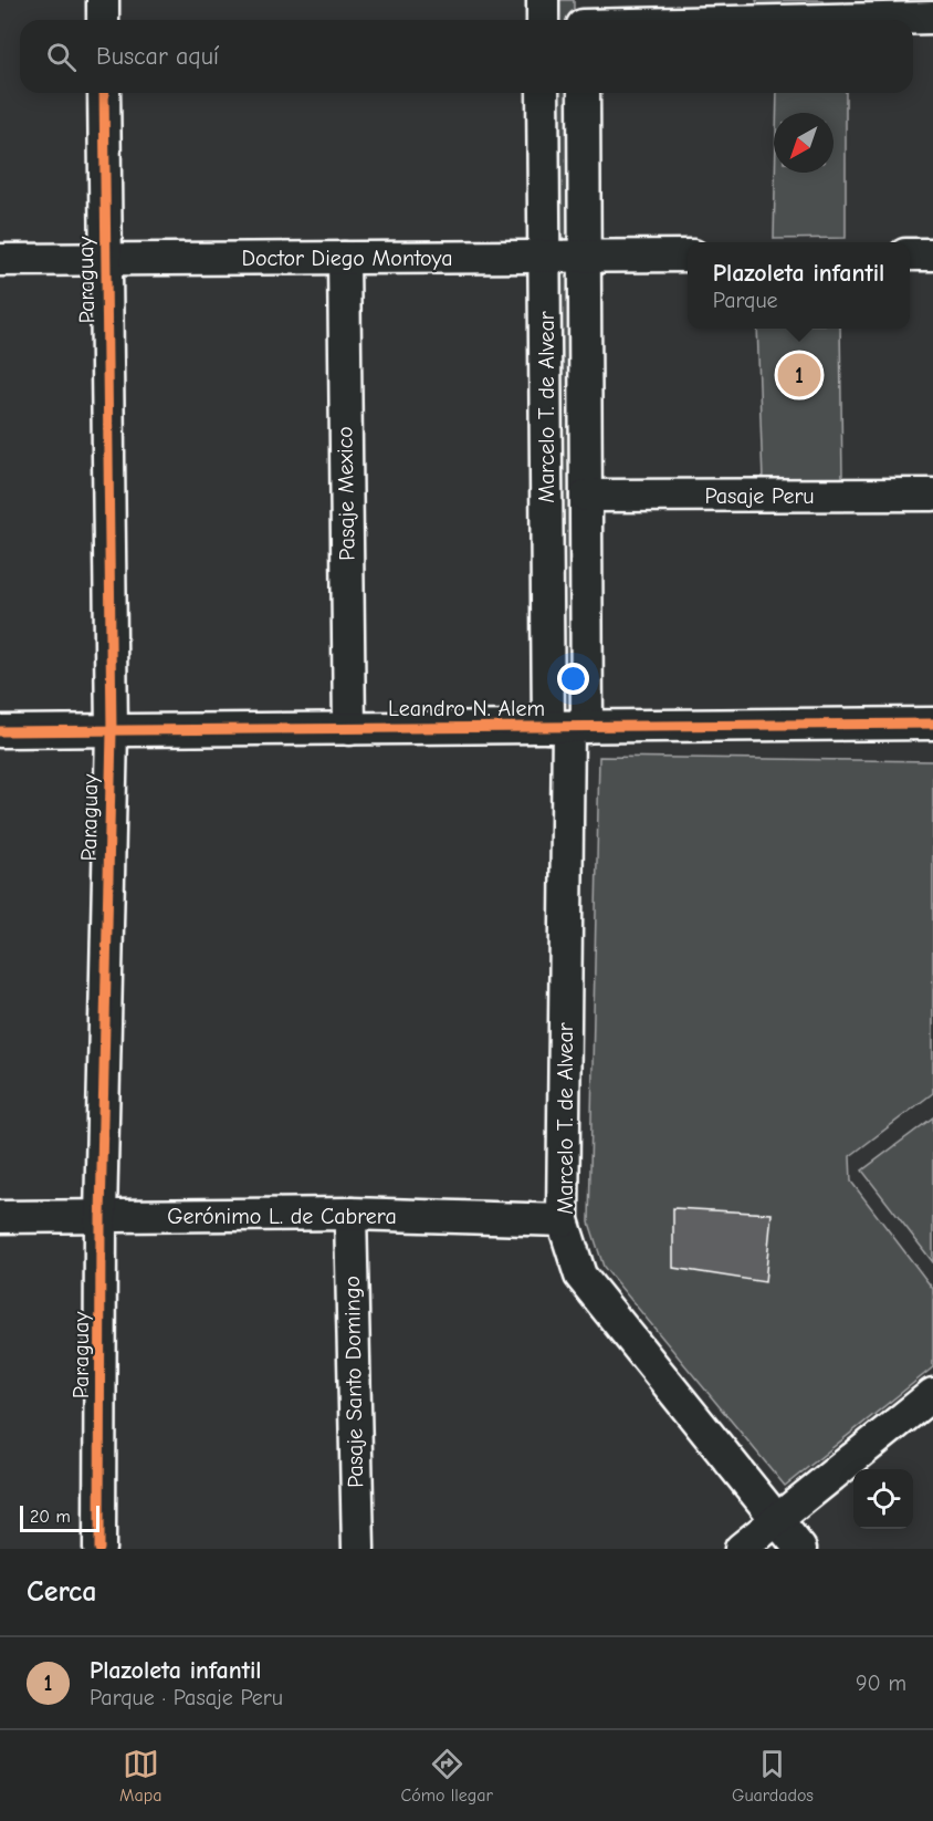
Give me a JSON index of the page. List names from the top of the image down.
{
  "streets": {
    "street": [
      "Doctor Diego Montoya",
      "Paraguay",
      "Marcelo T. de Alvear",
      "Pasaje Mexico",
      "Pasaje Peru",
      "Leandro N. Alem",
      "Gerónimo L. de Cabrera",
      "Pasaje Santo Domingo"
    ]
  },
  "crossings": [
    ["Doctor Diego Montoya", "Paraguay"],
    ["Doctor Diego Montoya", "Marcelo T. de Alvear"],
    ["Doctor Diego Montoya", "Pasaje Mexico"],
    ["Paraguay", "Leandro N. Alem"],
    ["Paraguay", "Gerónimo L. de Cabrera"],
    ["Marcelo T. de Alvear", "Pasaje Peru"],
    ["Marcelo T. de Alvear", "Leandro N. Alem"],
    ["Marcelo T. de Alvear", "Gerónimo L. de Cabrera"],
    ["Pasaje Mexico", "Leandro N. Alem"],
    ["Gerónimo L. de Cabrera", "Pasaje Santo Domingo"]
  ],
  "scale_bar": "20 m",
  "north": "bottom left",
  "page": {
    "search": "Buscar aquí",
    "popup": ["Plazoleta infantil", "Parque"],
    "pins": "1",
    "scale": "20 m",
    "heading": "Cerca",
    "list": [
      {
        "mark": "1",
        "name": "Plazoleta infantil",
        "note": "Parque · Pasaje Peru",
        "value": "90 m"
      }
    ],
    "nav": ["Mapa", "Cómo llegar", "Guardados"]
  }
}
